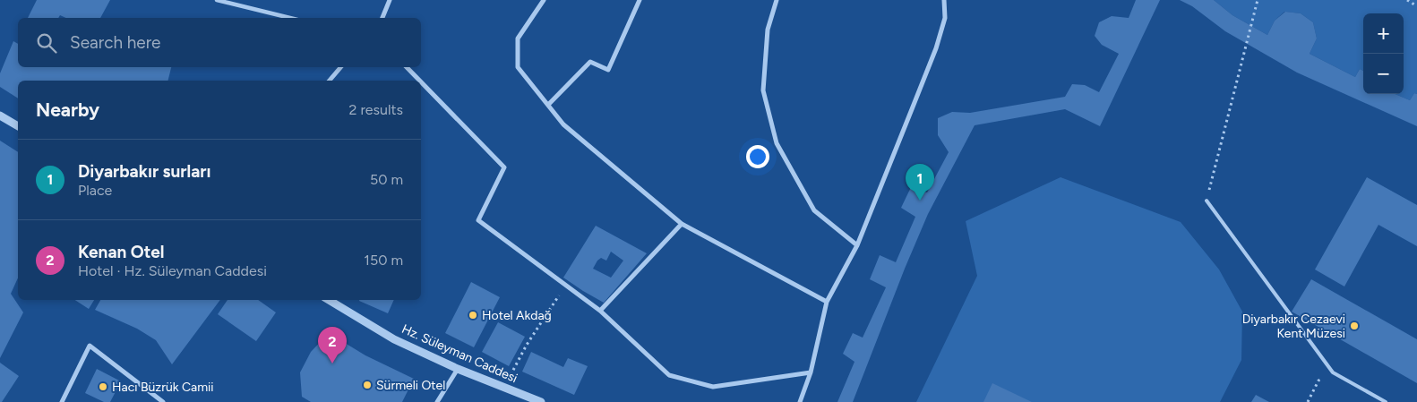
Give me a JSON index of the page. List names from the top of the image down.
{
  "streets": {
    "street": ["Hz. Süleyman Caddesi"]
  },
  "places": [
    "Hotel Akdağ",
    "Diyarbakır Cezaevi Kent Müzesi",
    "Sürmeli Otel",
    "Hacı Büzrük Camii"
  ],
  "page": {
    "map_buttons": ["+", "−"],
    "search": "Search here",
    "heading": ["Nearby", "2 results"],
    "list": [
      {
        "mark": "1",
        "name": "Diyarbakır surları",
        "note": "Place",
        "value": "50 m"
      },
      {
        "mark": "2",
        "name": "Kenan Otel",
        "note": "Hotel · Hz. Süleyman Caddesi",
        "value": "150 m"
      }
    ],
    "pins": ["1", "2"]
  }
}
